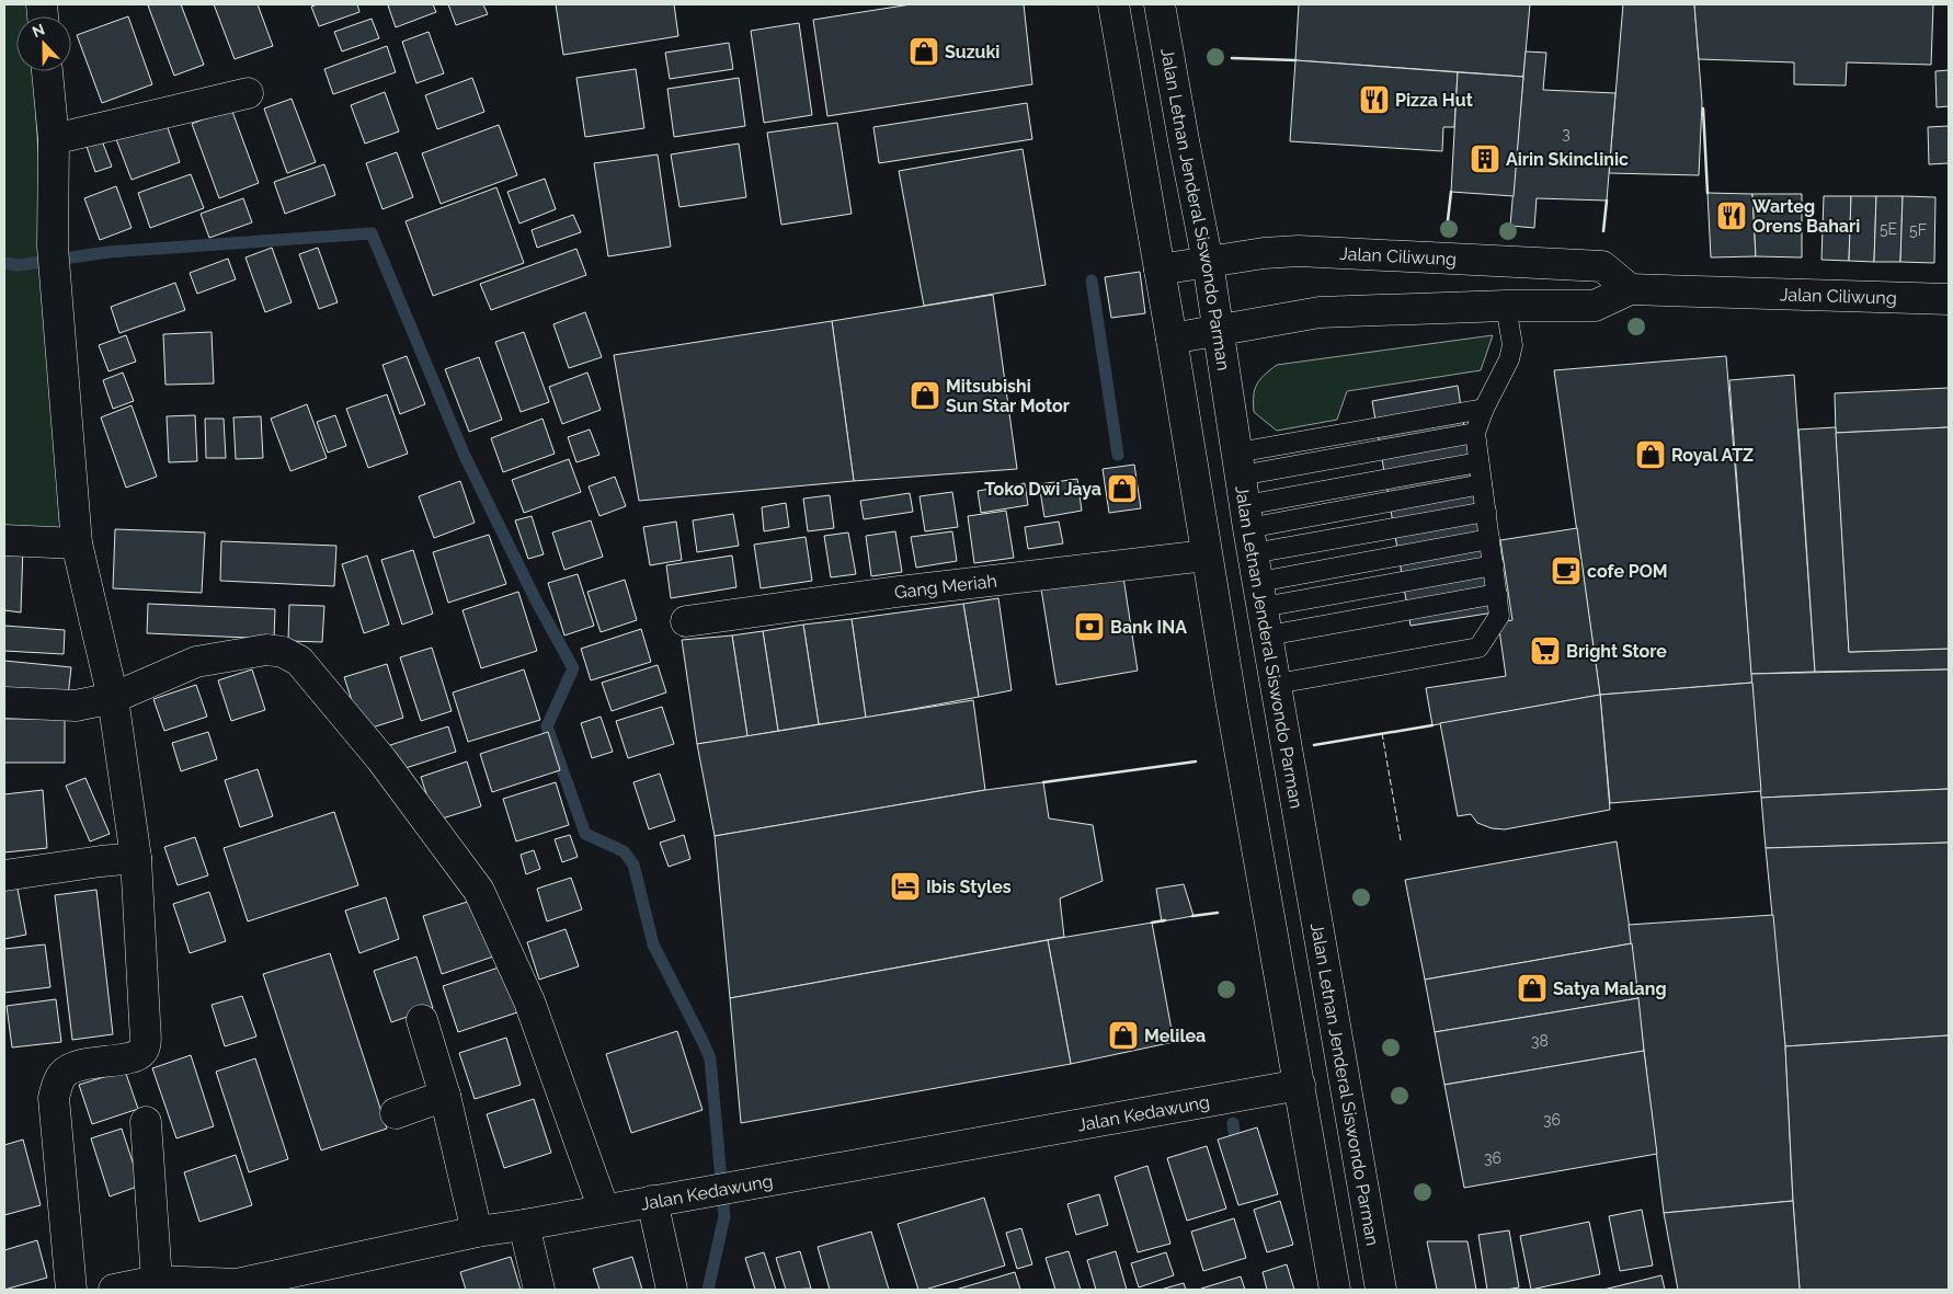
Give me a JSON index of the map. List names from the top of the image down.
{
  "streets": {
    "main road": [
      "Jalan Letnan Jenderal Siswondo Parman",
      "Jalan Ciliwung",
      "Gang Meriah",
      "Jalan Kedawung"
    ]
  },
  "crossings": [
    ["Jalan Letnan Jenderal Siswondo Parman", "Jalan Ciliwung"]
  ],
  "places": {
    "shop": [
      "Suzuki",
      "Mitsubishi Sun Star Motor",
      "Royal ATZ",
      "Toko Dwi Jaya",
      "Satya Malang",
      "Melilea"
    ],
    "restaurant": ["Pizza Hut", "Warteg Orens Bahari"],
    "building": ["Airin Skinclinic"],
    "cafe": ["cofe POM"],
    "bank": ["Bank INA"],
    "supermarket": ["Bright Store"],
    "hotel": ["Ibis Styles"]
  },
  "house_numbers": [
    "3",
    "5E",
    "5F",
    "38",
    "36",
    "36"
  ],
  "north": "top"
}
